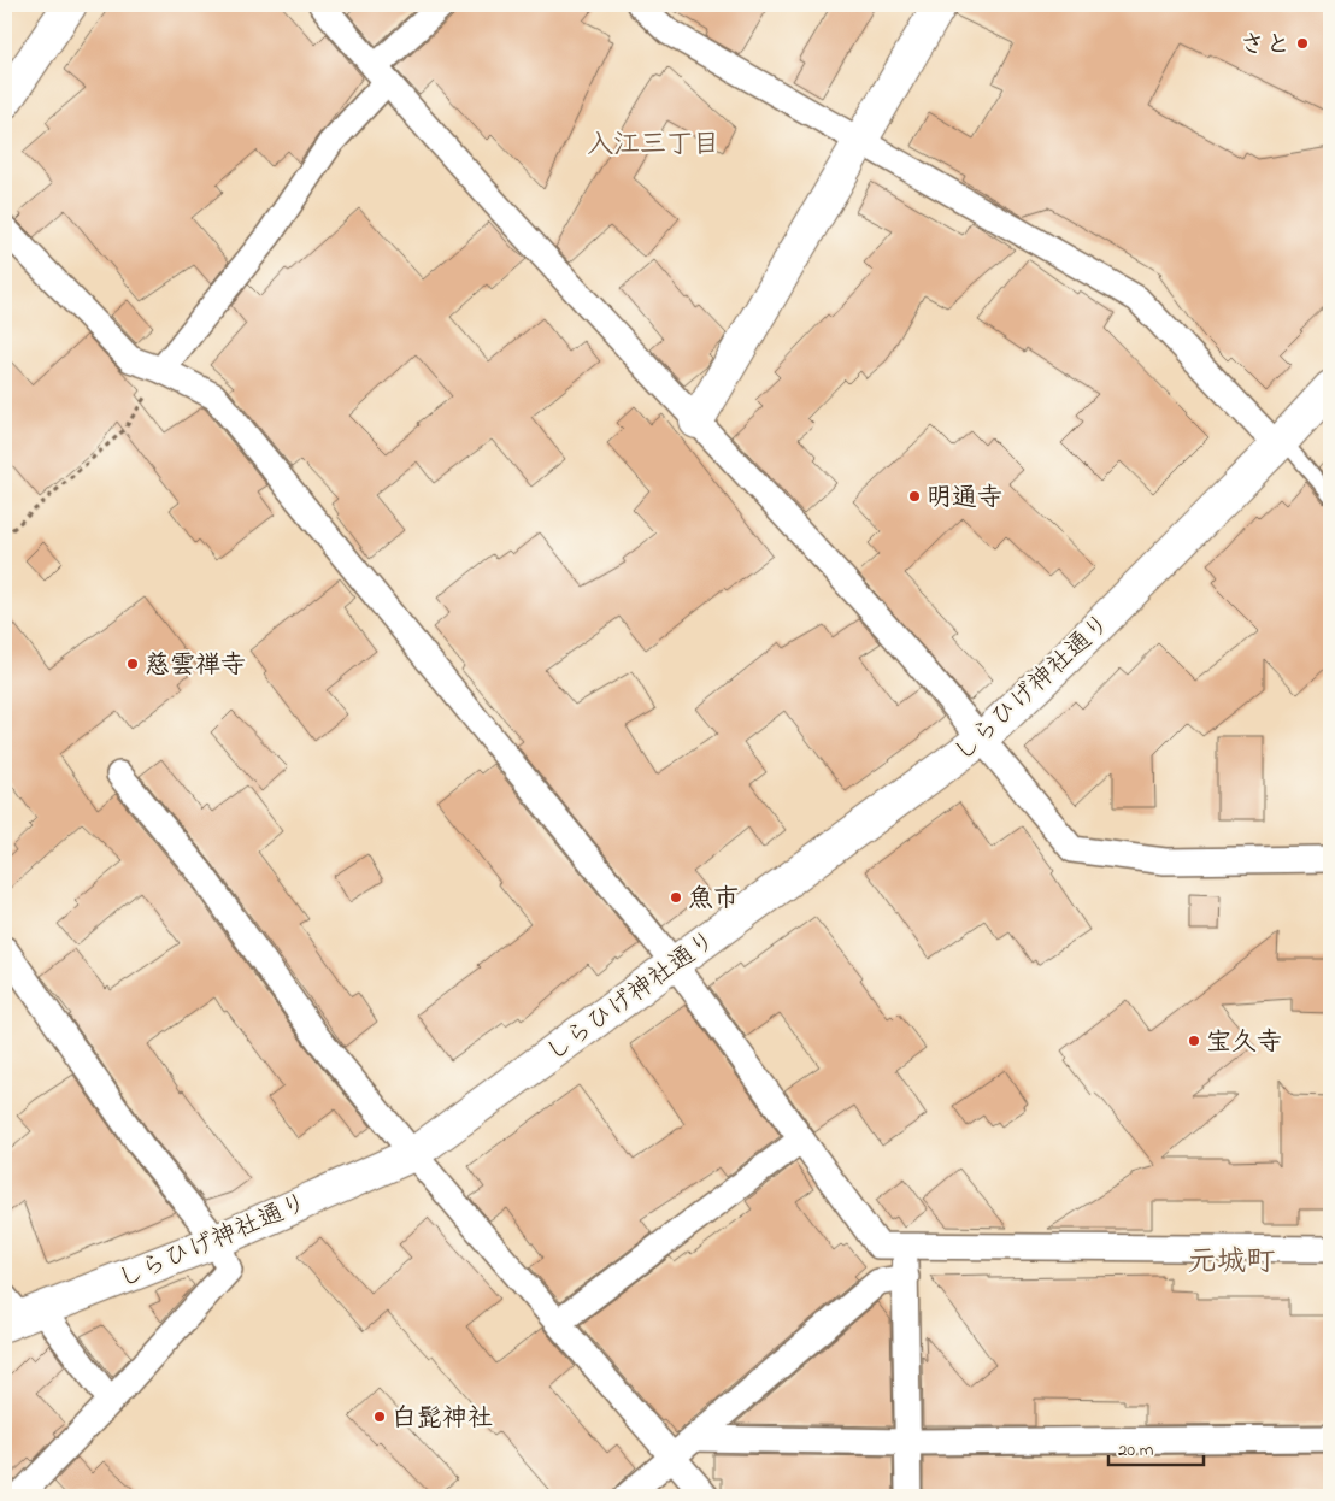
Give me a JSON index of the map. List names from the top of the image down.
{
  "streets": {
    "street": ["しらひげ神社通り"]
  },
  "districts": ["入江三丁目", "元城町"],
  "places": [
    "さと",
    "明通寺",
    "慈雲禅寺",
    "魚市",
    "宝久寺",
    "白髭神社"
  ],
  "scale_bar": "20 m"
}
